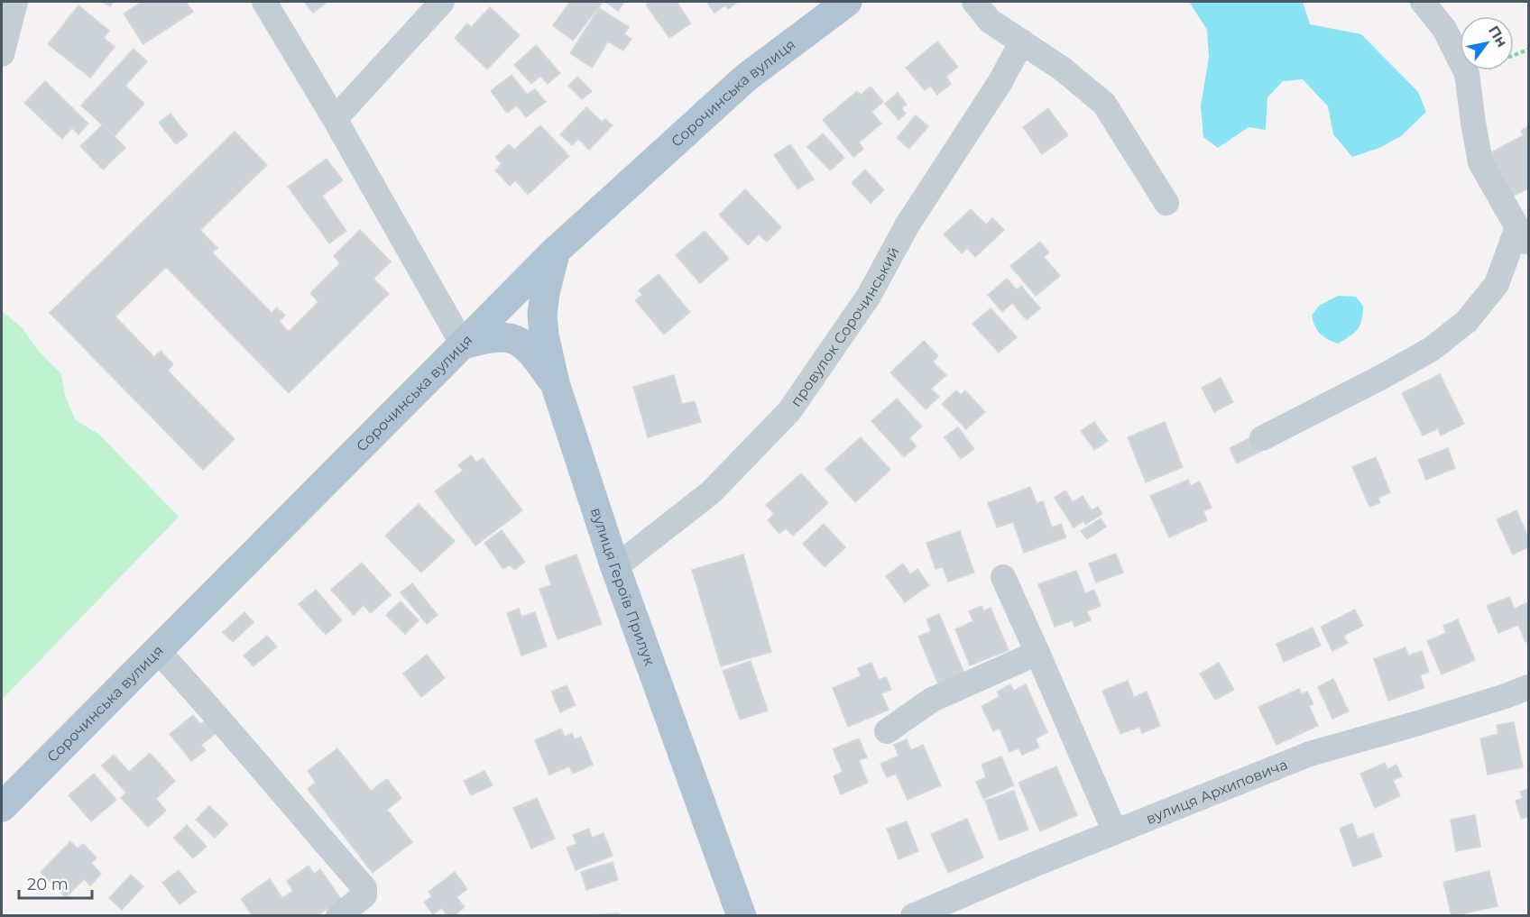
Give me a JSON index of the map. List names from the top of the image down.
{
  "streets": {
    "main road": ["Сорочинська вулиця", "вулиця Героїв Прилук"],
    "street": ["провулок Сорочинський", "вулиця Архиповича"]
  },
  "crossings": [
    ["Сорочинська вулиця", "вулиця Героїв Прилук"],
    ["провулок Сорочинський", "вулиця Героїв Прилук"]
  ],
  "scale_bar": "20 m",
  "north": "top right"
}
